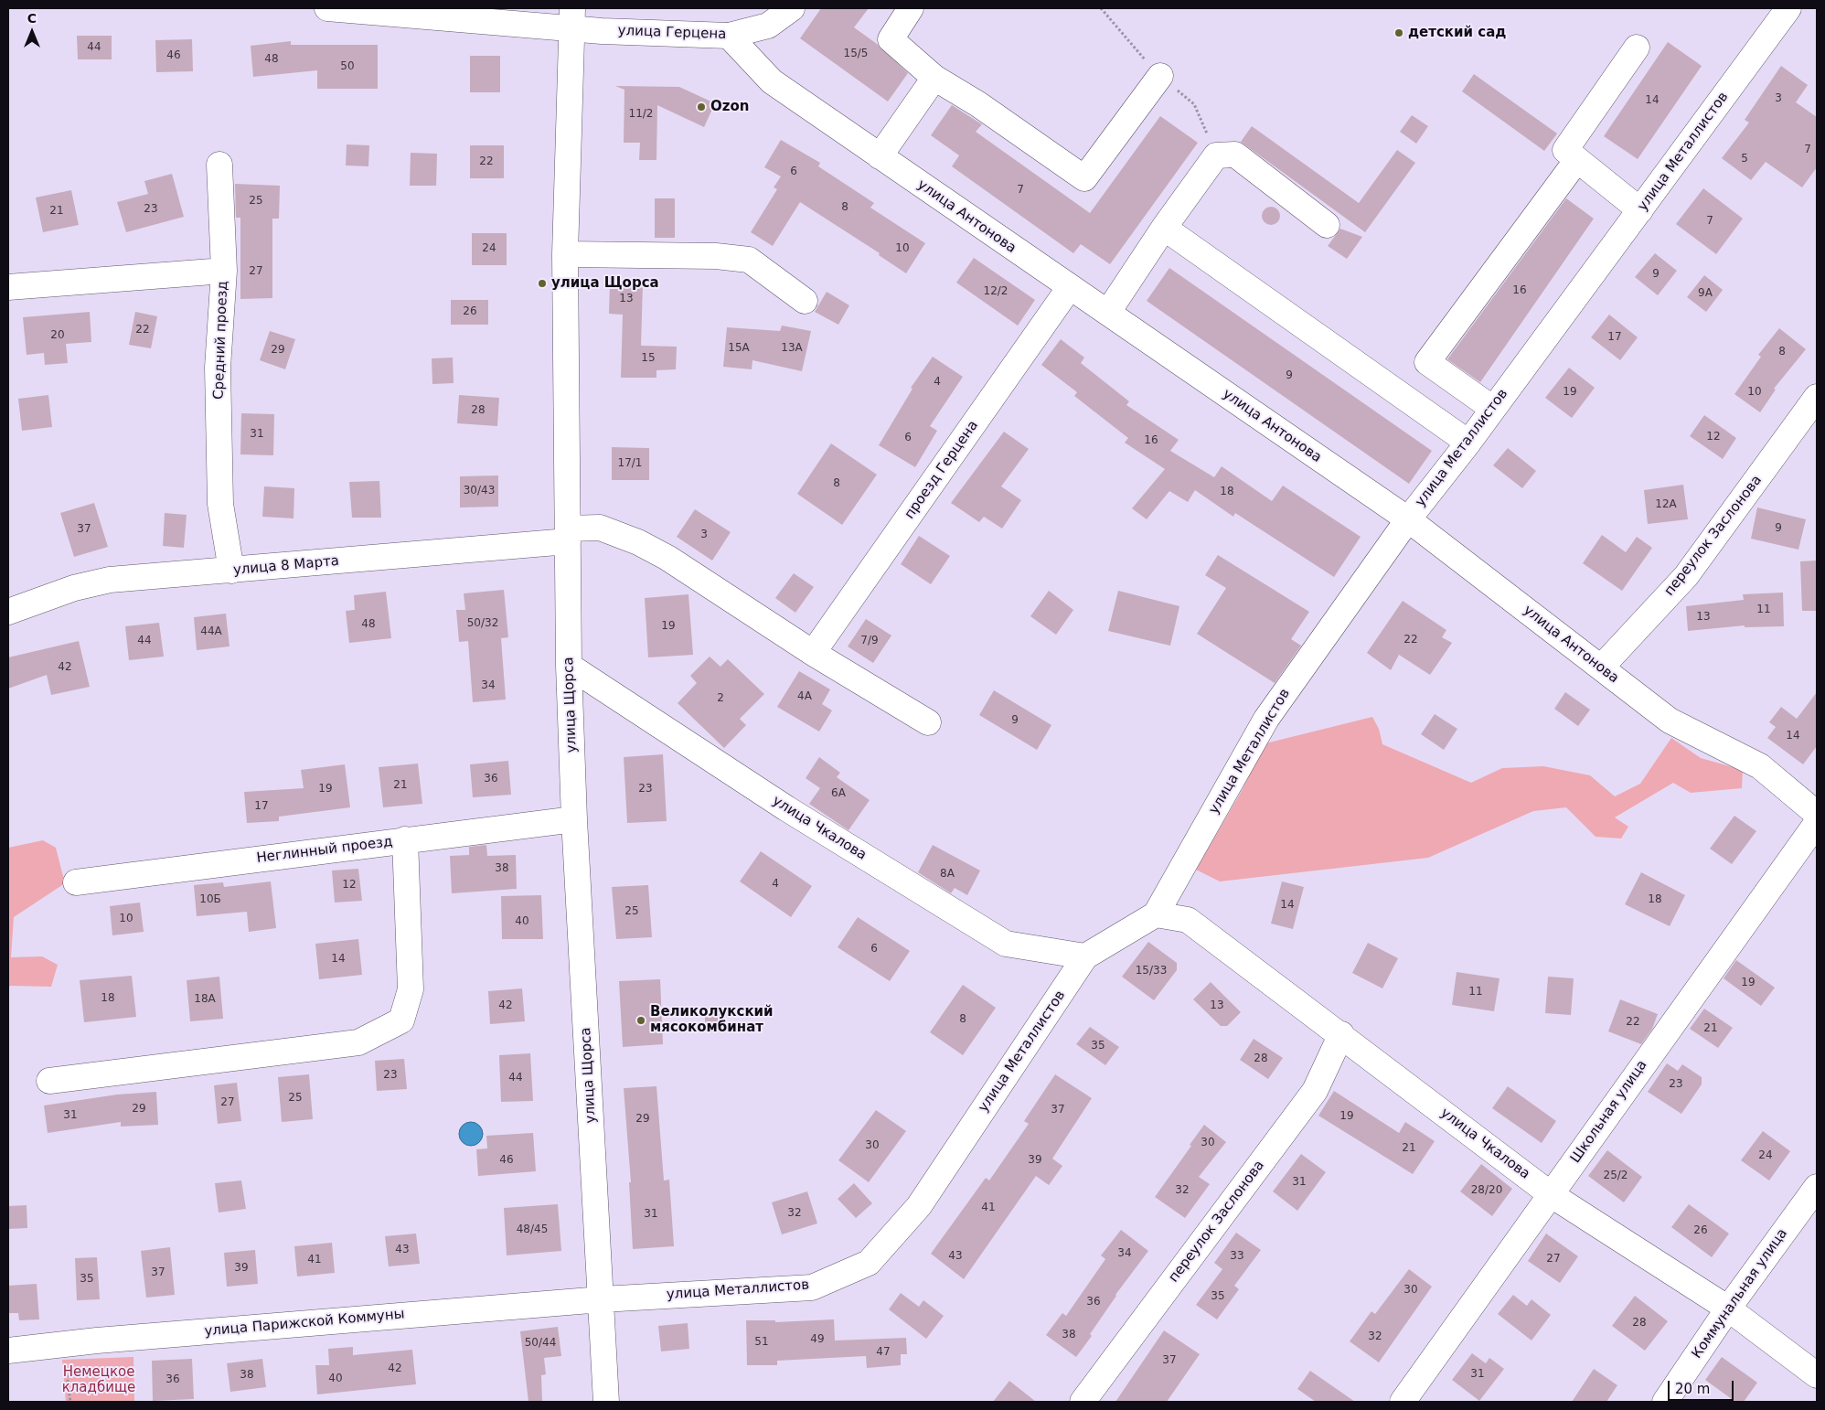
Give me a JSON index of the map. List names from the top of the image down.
{
  "streets": {
    "street": [
      "улица Герцена",
      "улица Металлистов",
      "улица Антонова",
      "Средний проезд",
      "проезд Герцена",
      "переулок Заслонова",
      "улица 8 Марта",
      "улица Щорса",
      "улица Чкалова",
      "Неглинный проезд",
      "Школьная улица",
      "Коммунальная улица",
      "улица Парижской Коммуны"
    ]
  },
  "crossings": [
    ["улица Герцена", "улица Антонова"],
    ["улица Герцена", "улица Щорса"],
    ["улица Металлистов", "улица Антонова"],
    ["улица Металлистов", "улица Щорса"],
    ["улица Металлистов", "улица Чкалова"],
    ["улица Металлистов", "улица Парижской Коммуны"],
    ["улица Антонова", "проезд Герцена"],
    ["улица Антонова", "переулок Заслонова"],
    ["Средний проезд", "улица 8 Марта"],
    ["переулок Заслонова", "улица Чкалова"],
    ["улица 8 Марта", "улица Щорса"],
    ["улица Щорса", "улица Чкалова"],
    ["улица Щорса", "Неглинный проезд"],
    ["улица Щорса", "улица Парижской Коммуны"],
    ["улица Чкалова", "Школьная улица"],
    ["улица Чкалова", "Коммунальная улица"]
  ],
  "parks": ["Немецкое кладбище"],
  "places": [
    "детский сад",
    "Ozon",
    "улица Щорса",
    "Великолукский мясокомбинат"
  ],
  "house_numbers": [
    "44",
    "15/5",
    "46",
    "48",
    "50",
    "3",
    "14",
    "11/2",
    "7",
    "5",
    "22",
    "6",
    "7",
    "25",
    "8",
    "23",
    "21",
    "7",
    "24",
    "10",
    "27",
    "9",
    "16",
    "12/2",
    "9А",
    "13",
    "26",
    "22",
    "20",
    "17",
    "15А",
    "13А",
    "29",
    "8",
    "15",
    "9",
    "4",
    "19",
    "10",
    "28",
    "31",
    "12",
    "6",
    "16",
    "17/1",
    "8",
    "30/43",
    "18",
    "12А",
    "9",
    "37",
    "3",
    "11",
    "13",
    "50/32",
    "48",
    "19",
    "44А",
    "22",
    "44",
    "7/9",
    "42",
    "34",
    "4А",
    "2",
    "9",
    "14",
    "36",
    "21",
    "19",
    "23",
    "6А",
    "17",
    "38",
    "8А",
    "4",
    "12",
    "10Б",
    "18",
    "14",
    "25",
    "10",
    "40",
    "6",
    "14",
    "15/33",
    "19",
    "11",
    "18",
    "18А",
    "42",
    "13",
    "8",
    "22",
    "21",
    "35",
    "28",
    "23",
    "44",
    "23",
    "25",
    "27",
    "29",
    "37",
    "31",
    "19",
    "29",
    "30",
    "30",
    "21",
    "24",
    "46",
    "39",
    "25/2",
    "31",
    "32",
    "28/20",
    "41",
    "32",
    "31",
    "48/45",
    "26",
    "43",
    "34",
    "43",
    "33",
    "27",
    "41",
    "39",
    "37",
    "35",
    "30",
    "35",
    "36",
    "28",
    "38",
    "32",
    "49",
    "51",
    "50/44",
    "47",
    "37",
    "42",
    "31",
    "38",
    "40",
    "36"
  ],
  "scale_bar": "20 m",
  "north": "top"
}
